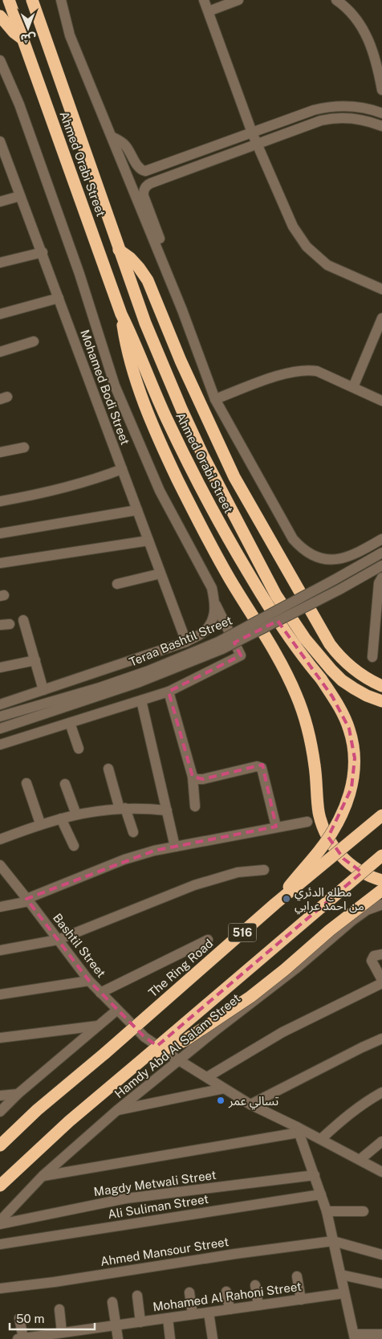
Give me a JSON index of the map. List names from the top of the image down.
{
  "streets": {
    "highway": ["Ahmed Orabi Street", "516", "The Ring Road"],
    "street": [
      "Mohamed Bodi Street",
      "Teraa Bashtil Street",
      "Bashtil Street",
      "Hamdy Abd Al Salam Street",
      "Magdy Metwali Street",
      "Ali Suliman Street",
      "Ahmed Mansour Street",
      "Mohamed Al Rahoni Street"
    ]
  },
  "crossings": [
    ["Ahmed Orabi Street", "The Ring Road"],
    ["Bashtil Street", "Hamdy Abd Al Salam Street"]
  ],
  "places": ["مطلع الدئري من احمد عرابي", "تسالي عمر"],
  "scale_bar": "50 m",
  "north": "bottom"
}
